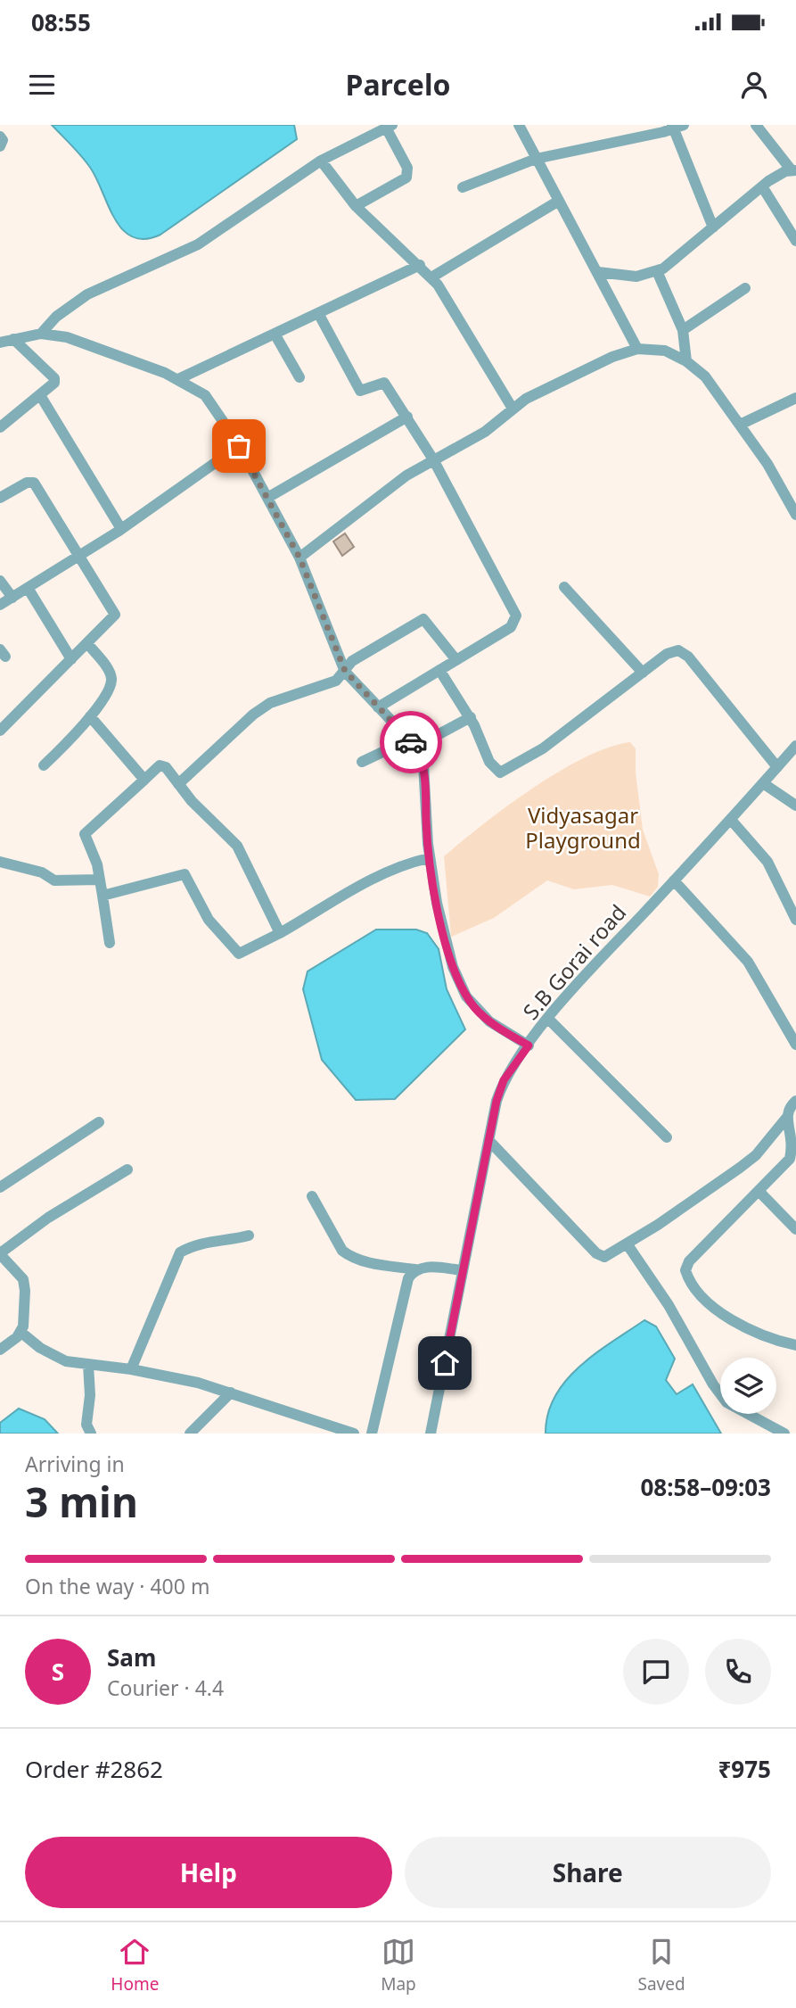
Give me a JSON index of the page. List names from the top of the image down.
{
  "streets": {
    "street": ["S.B Gorai road"]
  },
  "parks": ["Vidyasagar Playground"],
  "page": {
    "status": "08:55",
    "header": "Parcelo",
    "heading": ["3 min", "Arriving in", "08:58–09:03"],
    "panel": [
      "Sam",
      "Courier · 4.4",
      "Order #2862",
      "₹975"
    ],
    "bar": "On the way · 400 m",
    "round": "S",
    "buttons": ["Help", "Share"],
    "tabs": ["Home", "Map", "Saved"]
  }
}
